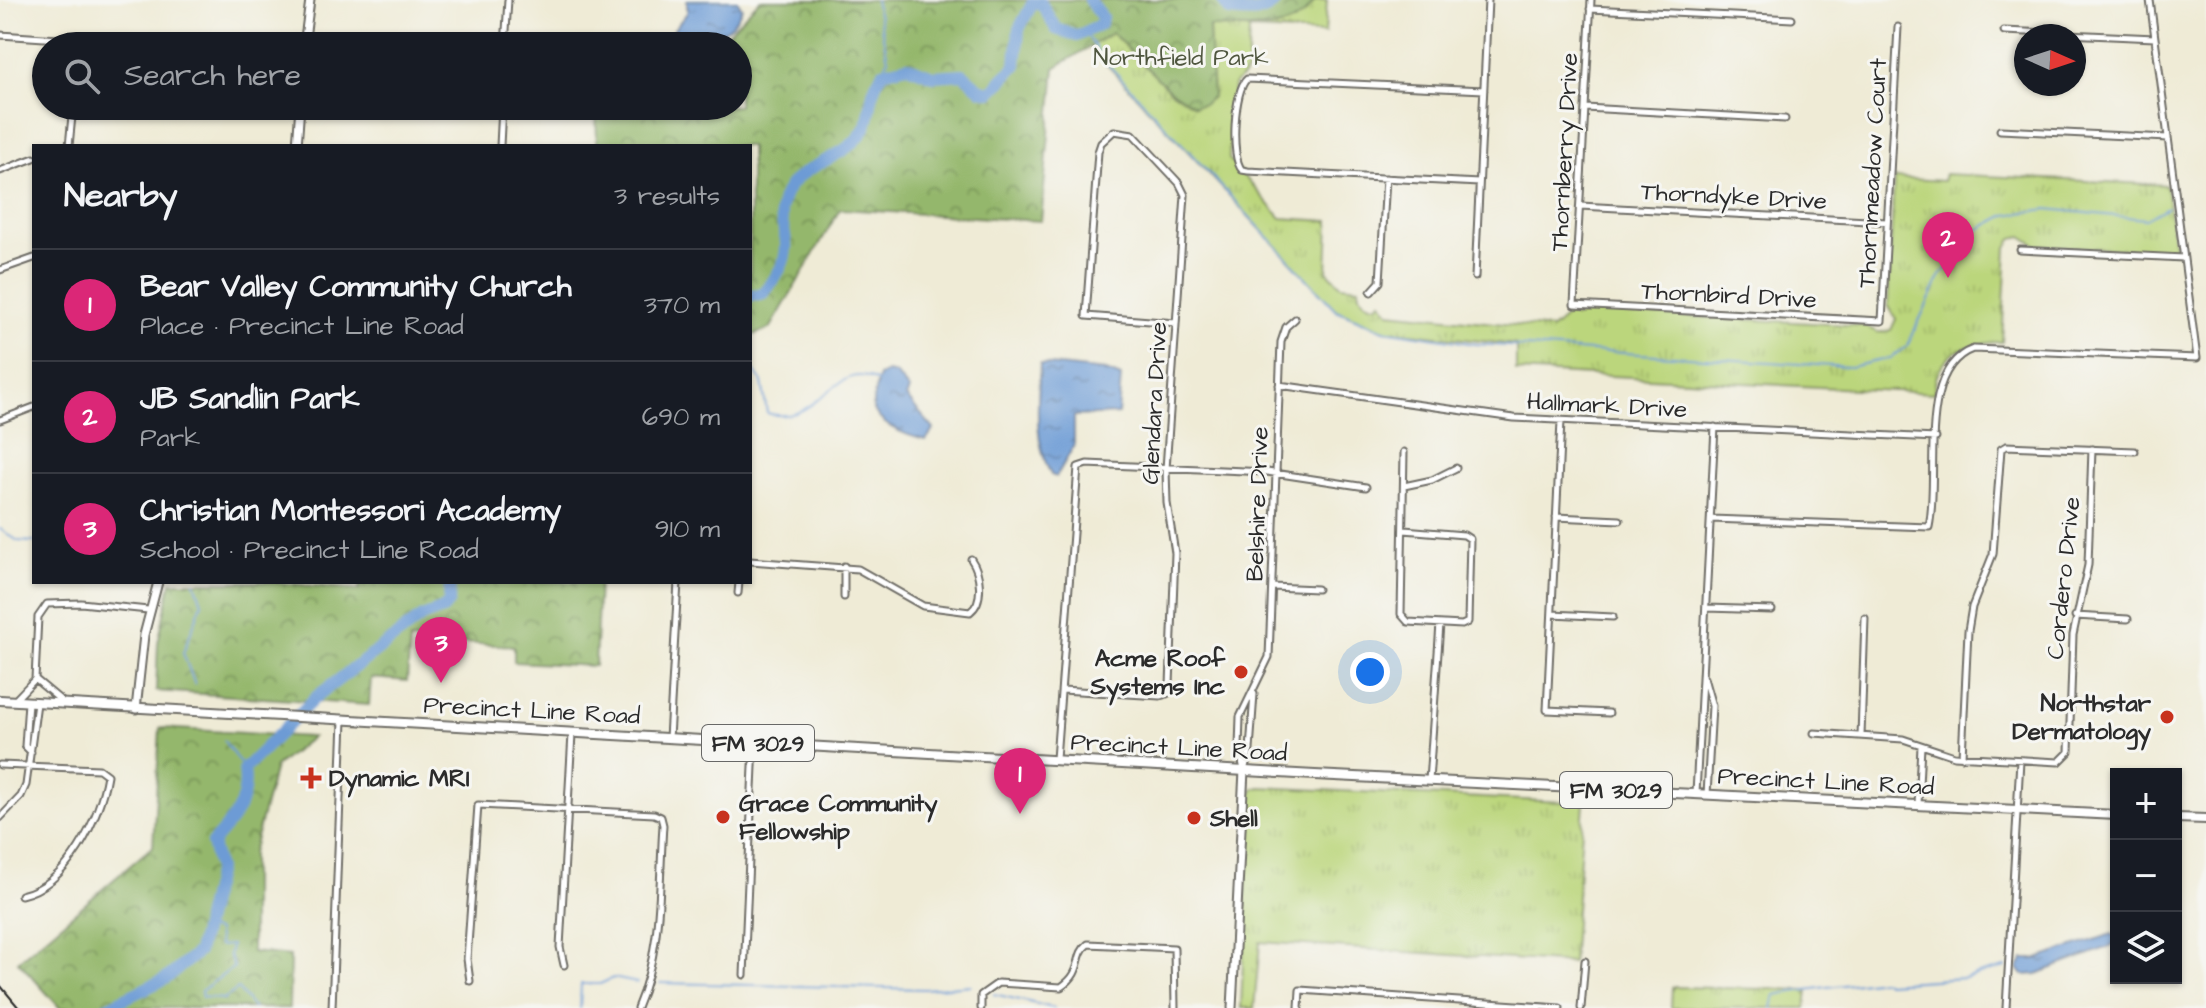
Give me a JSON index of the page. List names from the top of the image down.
{
  "streets": {
    "main road": ["Precinct Line Road", "FM 3029"],
    "street": [
      "Thornberry Drive",
      "Thornmeadow Court",
      "Thorndyke Drive",
      "Thornbird Drive",
      "Glendara Drive",
      "Hallmark Drive",
      "Belshire Drive",
      "Cordero Drive"
    ]
  },
  "crossings": [
    ["Thornberry Drive", "Thorndyke Drive"],
    ["Thornberry Drive", "Thornbird Drive"],
    ["Thornmeadow Court", "Thorndyke Drive"],
    ["Thornmeadow Court", "Thornbird Drive"],
    ["Hallmark Drive", "Belshire Drive"],
    ["Belshire Drive", "Precinct Line Road"]
  ],
  "parks": ["Northfield Park"],
  "places": {
    "other": [
      "Acme Roof Systems Inc",
      "Northstar Dermatology",
      "Grace Community Fellowship",
      "Shell"
    ],
    "health": ["Dynamic MRI"]
  },
  "north": "right",
  "page": {
    "search": "Search here",
    "heading": ["Nearby", "3 results"],
    "pins": ["2", "3", "1"],
    "list": [
      {
        "mark": "1",
        "name": "Bear Valley Community Church",
        "note": "Place · Precinct Line Road",
        "value": "370 m"
      },
      {
        "mark": "2",
        "name": "JB Sandlin Park",
        "note": "Park",
        "value": "690 m"
      },
      {
        "mark": "3",
        "name": "Christian Montessori Academy",
        "note": "School · Precinct Line Road",
        "value": "910 m"
      }
    ],
    "map_buttons": ["+", "−"]
  }
}
